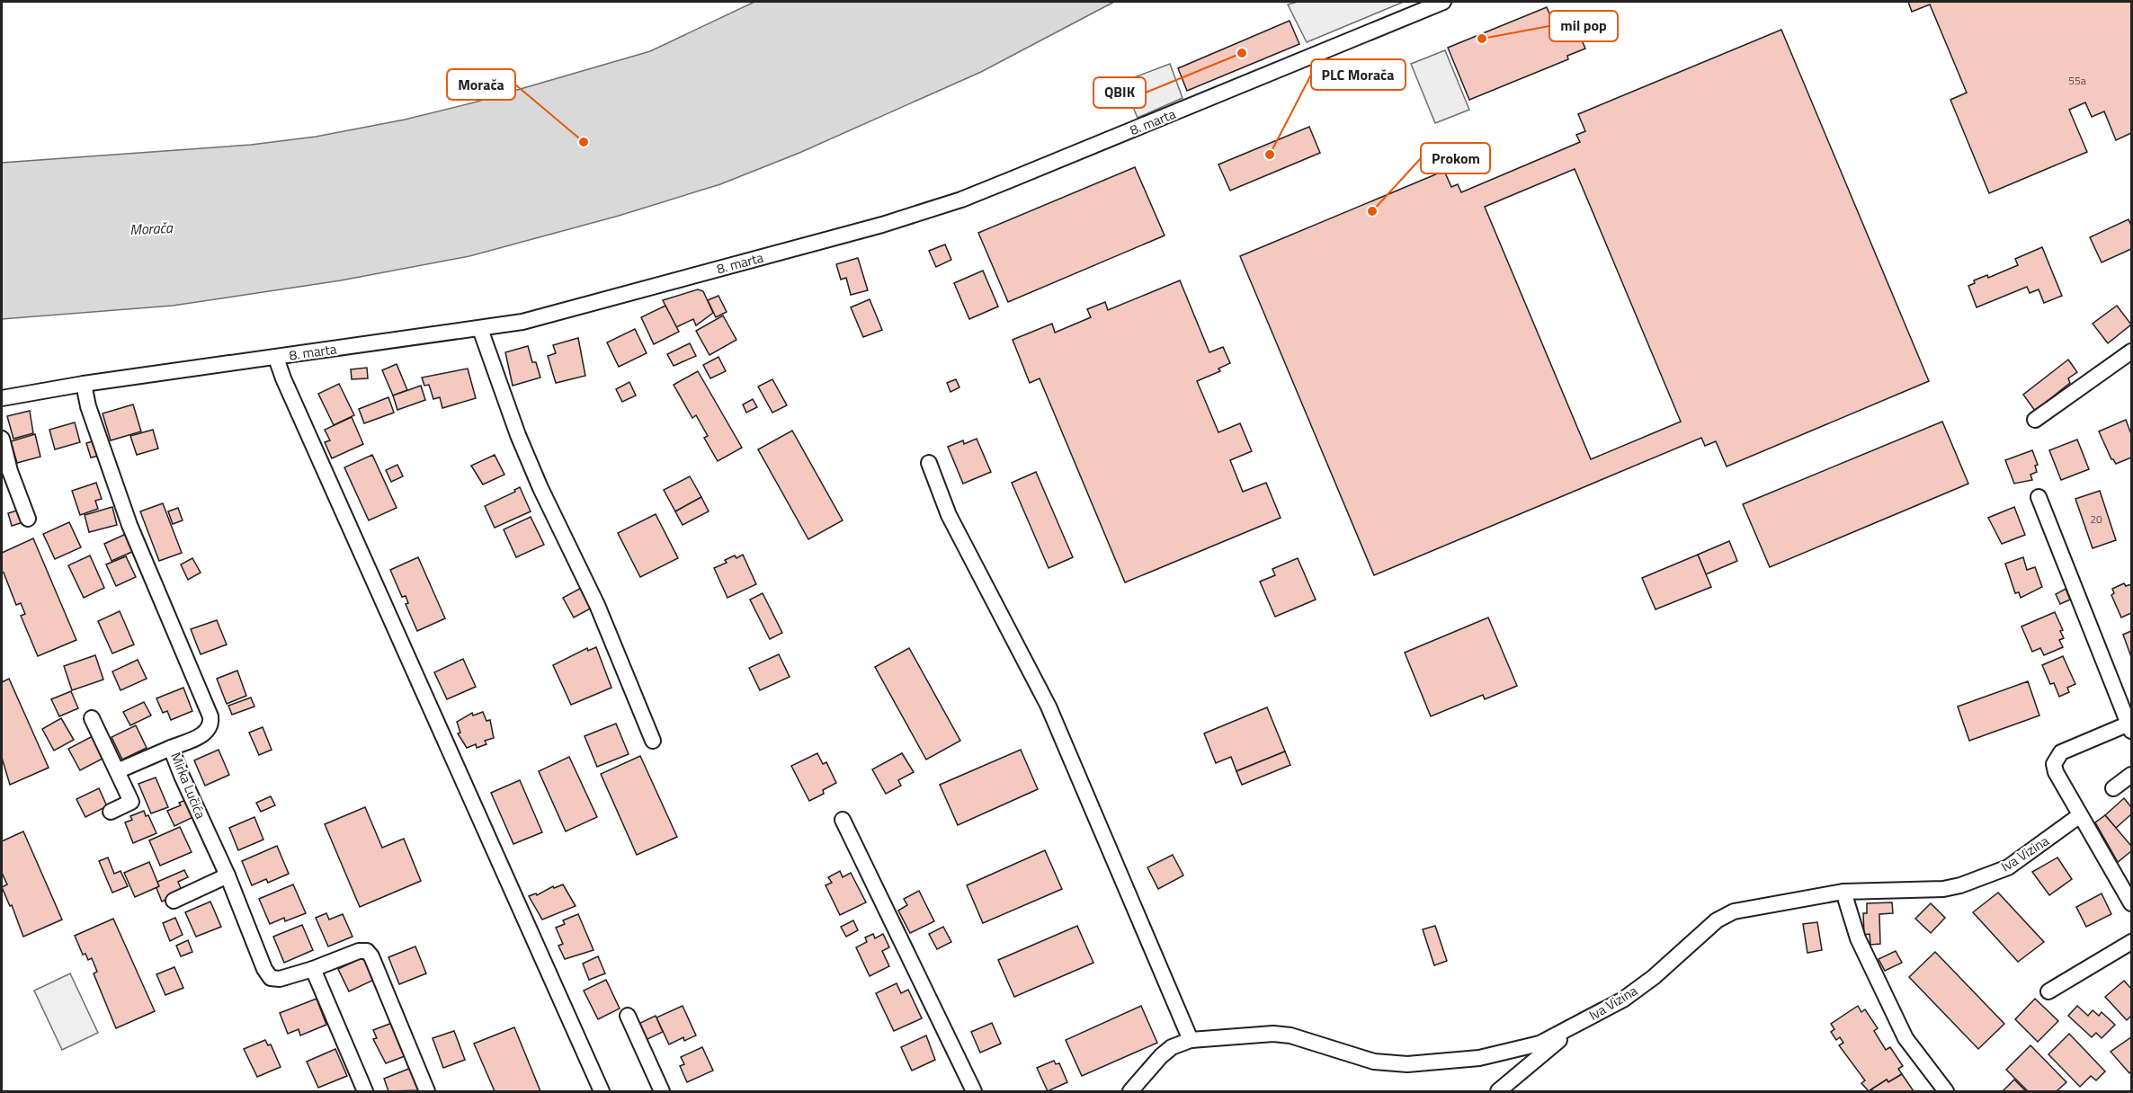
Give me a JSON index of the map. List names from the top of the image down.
{
  "streets": {
    "street": ["8. marta", "Mirka Lučića", "Iva Vizina"]
  },
  "crossings": [
    ["8. marta", "Mirka Lučića"]
  ],
  "water": ["Morača"],
  "places": [
    "mil pop",
    "QBIK",
    "Morača",
    "PLC Morača",
    "Prokom"
  ],
  "house_numbers": ["55a", "20"]
}
